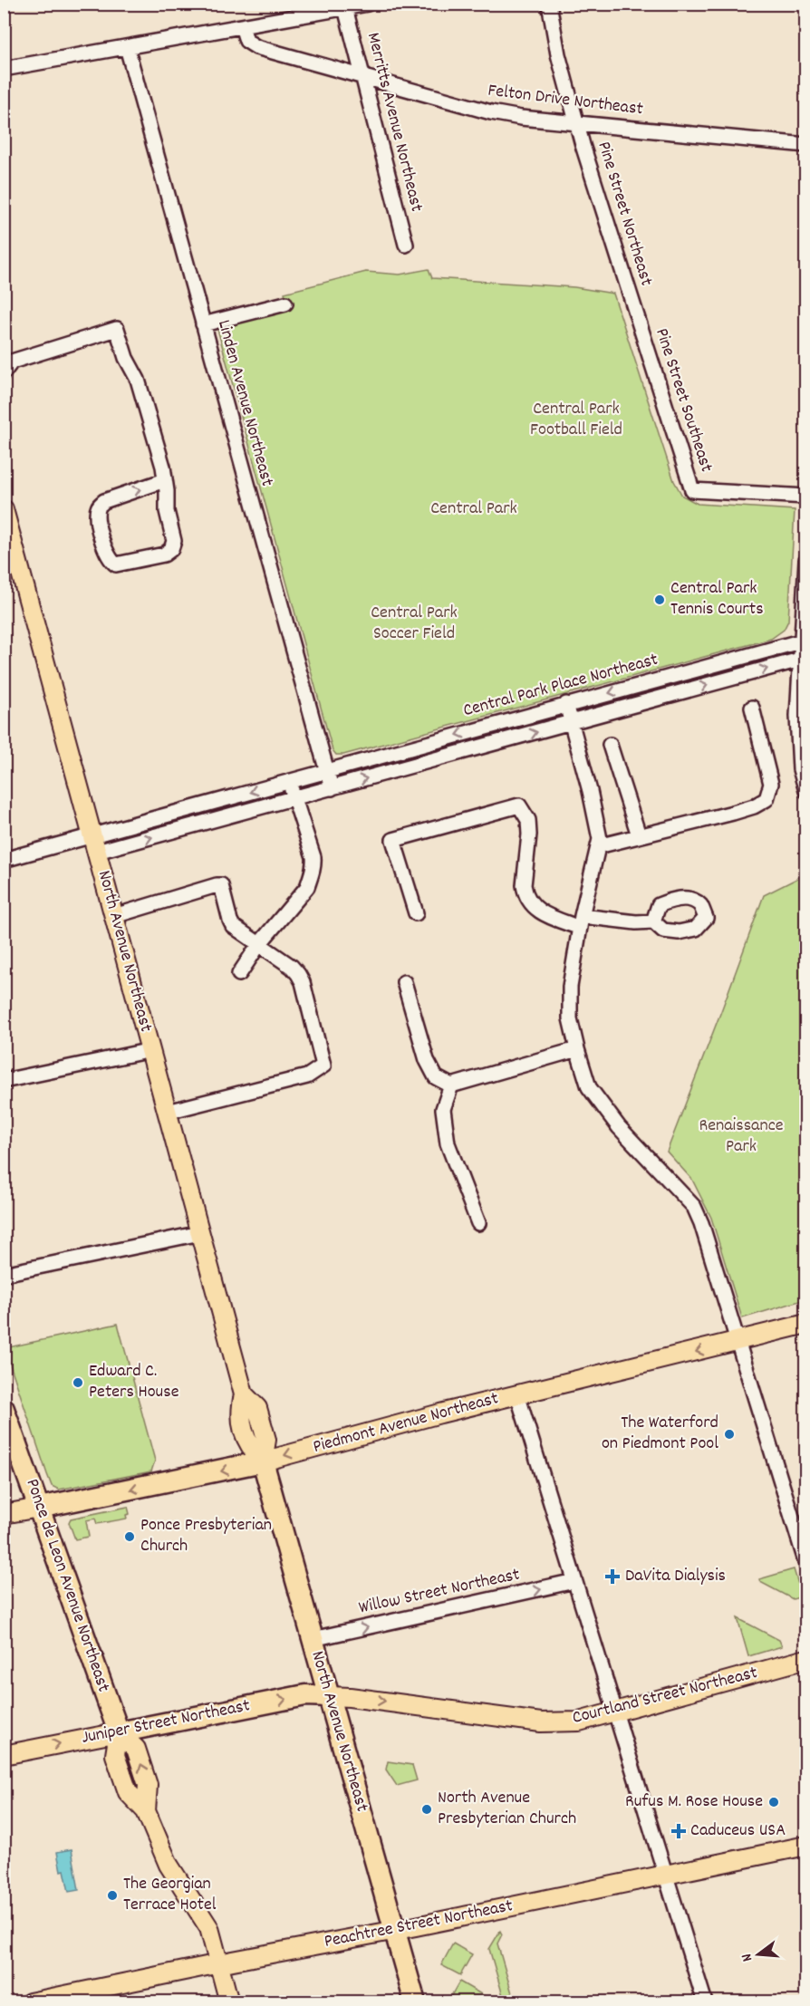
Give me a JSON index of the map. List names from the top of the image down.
{
  "streets": {
    "highway": [
      "North Avenue Northeast",
      "Piedmont Avenue Northeast",
      "Ponce de Leon Avenue Northeast",
      "Juniper Street Northeast"
    ],
    "main road": ["Courtland Street Northeast", "Peachtree Street Northeast"],
    "street": [
      "Felton Drive Northeast",
      "Merritts Avenue Northeast",
      "Pine Street Northeast",
      "Pine Street Southeast",
      "Linden Avenue Northeast",
      "Central Park Place Northeast",
      "Willow Street Northeast"
    ]
  },
  "crossings": [
    ["Felton Drive Northeast", "Merritts Avenue Northeast"],
    ["Felton Drive Northeast", "Pine Street Northeast"],
    ["Pine Street Northeast", "Pine Street Southeast"],
    ["Linden Avenue Northeast", "Central Park Place Northeast"],
    ["Central Park Place Northeast", "North Avenue Northeast"],
    ["North Avenue Northeast", "Piedmont Avenue Northeast"],
    ["North Avenue Northeast", "Willow Street Northeast"],
    ["North Avenue Northeast", "Courtland Street Northeast"],
    ["North Avenue Northeast", "Juniper Street Northeast"],
    ["North Avenue Northeast", "Peachtree Street Northeast"],
    ["Piedmont Avenue Northeast", "Ponce de Leon Avenue Northeast"],
    ["Ponce de Leon Avenue Northeast", "Juniper Street Northeast"],
    ["Ponce de Leon Avenue Northeast", "Peachtree Street Northeast"],
    ["Courtland Street Northeast", "Juniper Street Northeast"]
  ],
  "one_way": [
    "Piedmont Avenue Northeast",
    "Willow Street Northeast",
    "Courtland Street Northeast",
    "Juniper Street Northeast"
  ],
  "parks": [
    "Central Park Football Field",
    "Central Park",
    "Central Park Soccer Field",
    "Renaissance Park"
  ],
  "places": {
    "other": [
      "Central Park Tennis Courts",
      "Edward C. Peters House",
      "The Waterford on Piedmont Pool",
      "Ponce Presbyterian Church",
      "Rufus M. Rose House",
      "North Avenue Presbyterian Church",
      "The Georgian Terrace Hotel"
    ],
    "health": ["DaVita Dialysis", "Caduceus USA"]
  },
  "north": "left"
}
